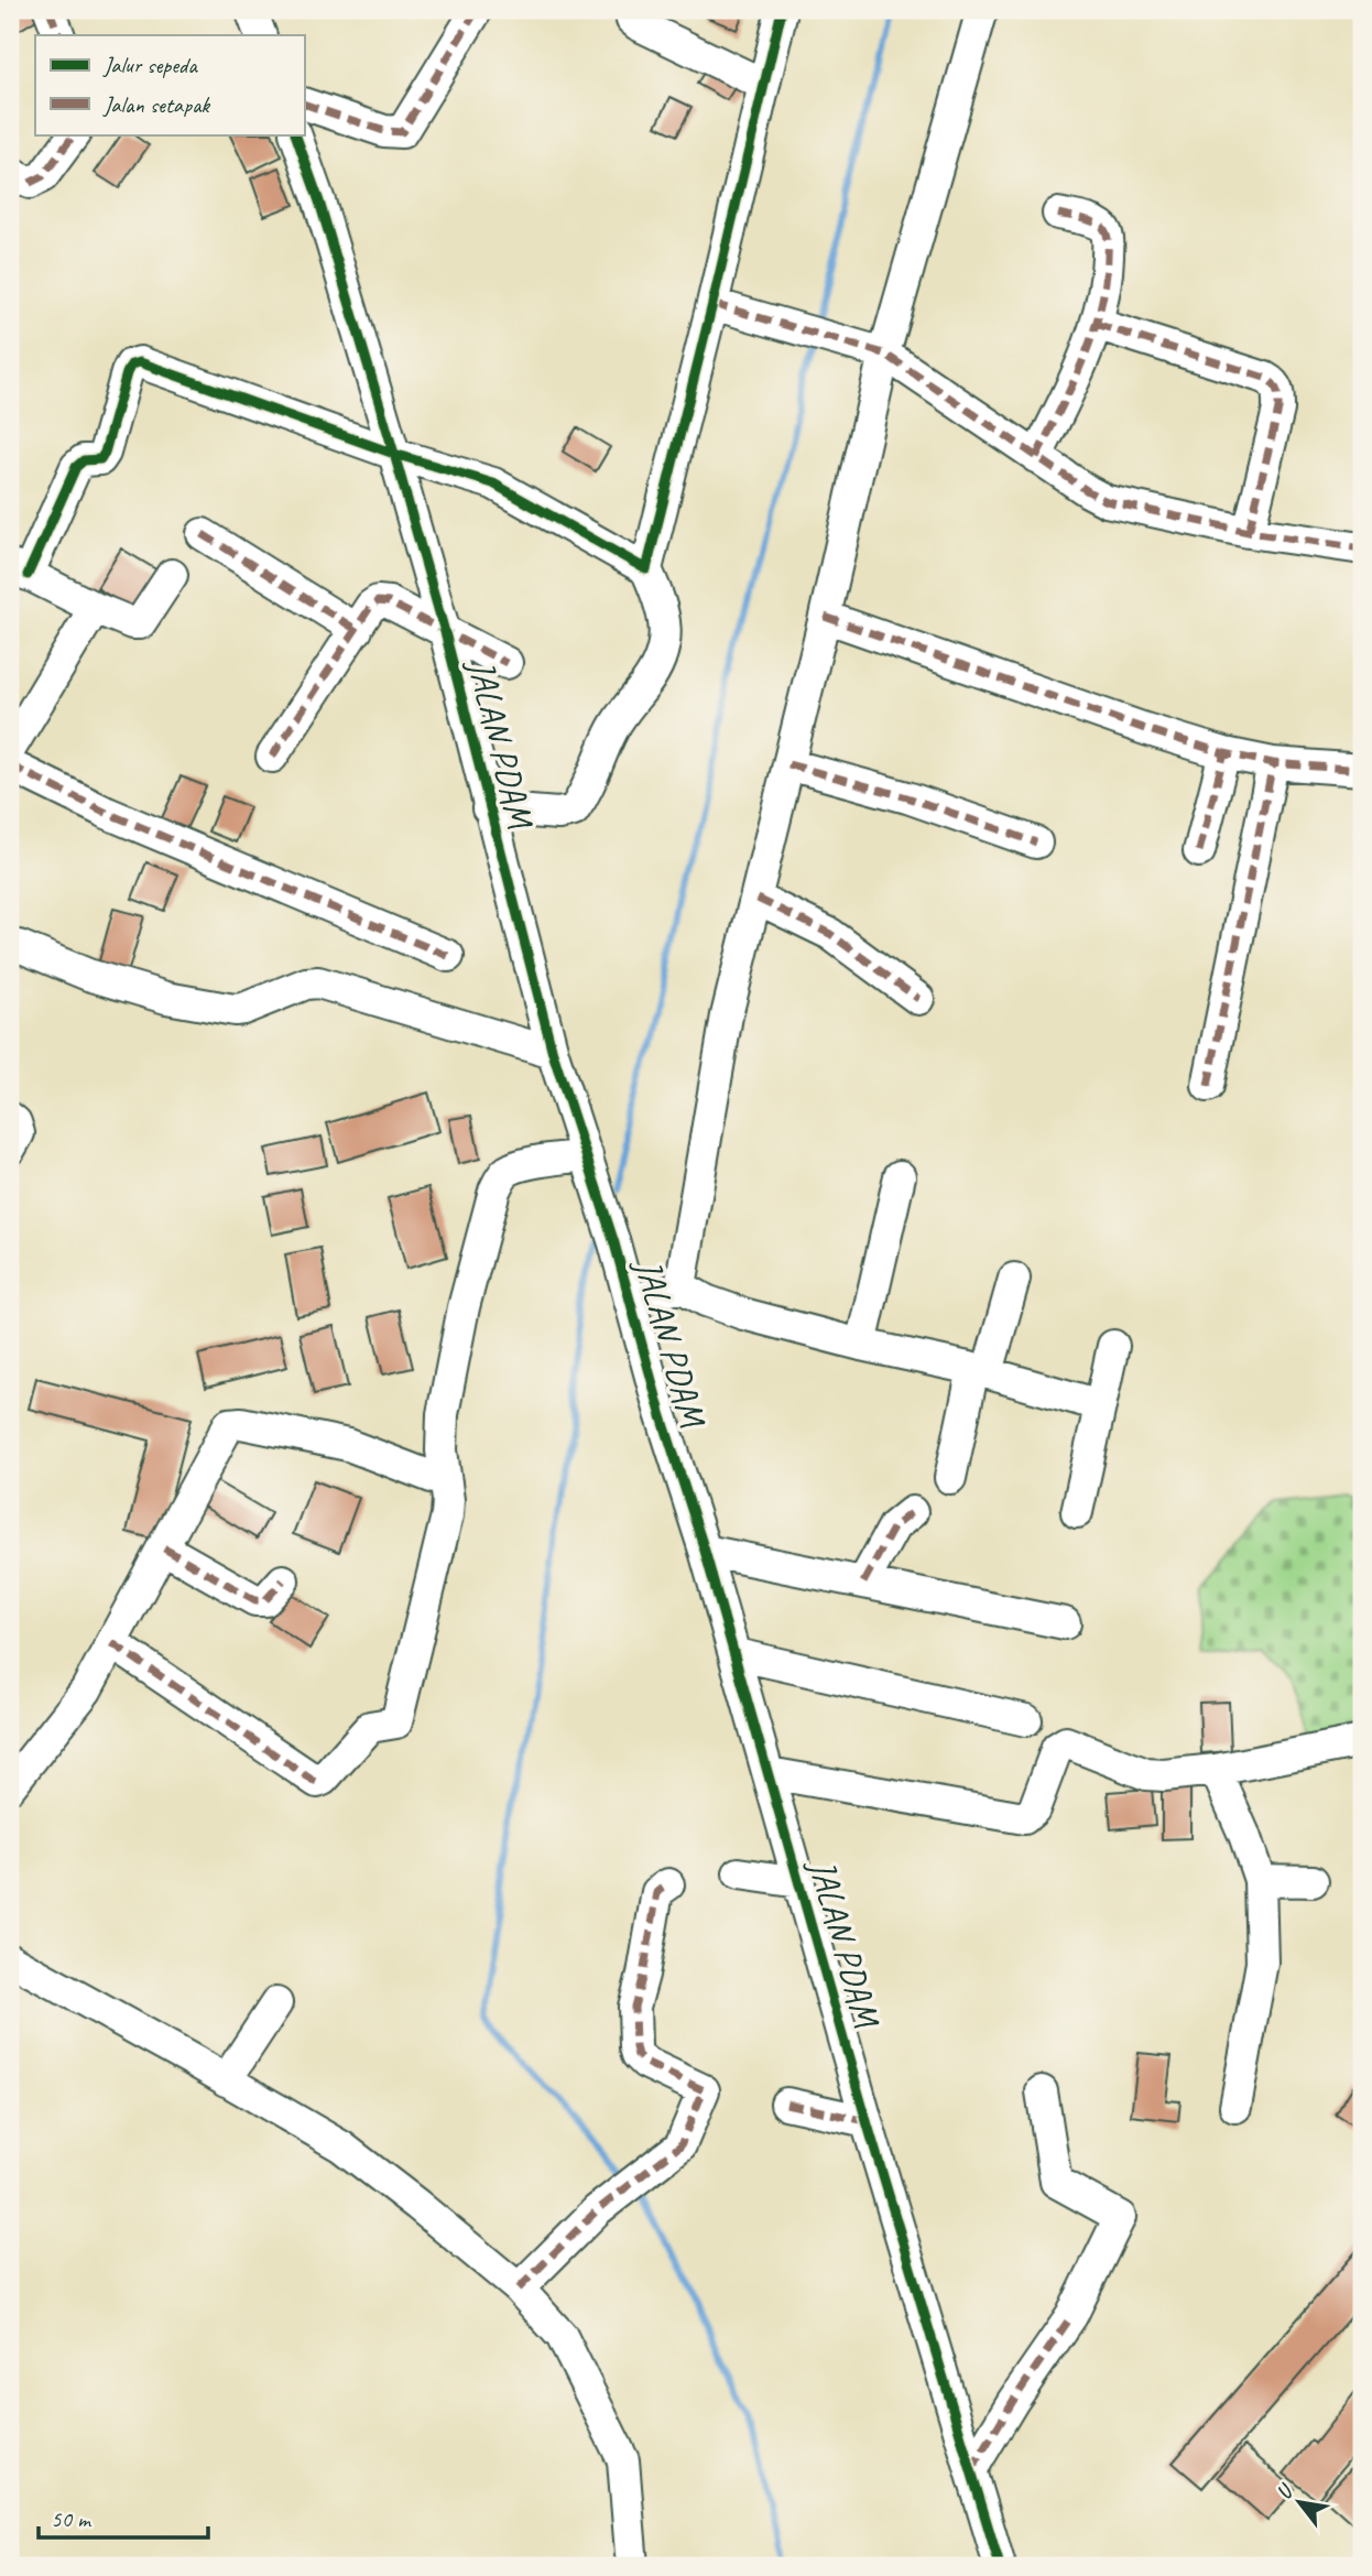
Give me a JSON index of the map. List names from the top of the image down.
{
  "streets": {
    "street": ["JALAN PDAM"]
  },
  "legend": ["Jalur sepeda", "Jalan setapak"],
  "scale_bar": "50 m",
  "north": "top left"
}
